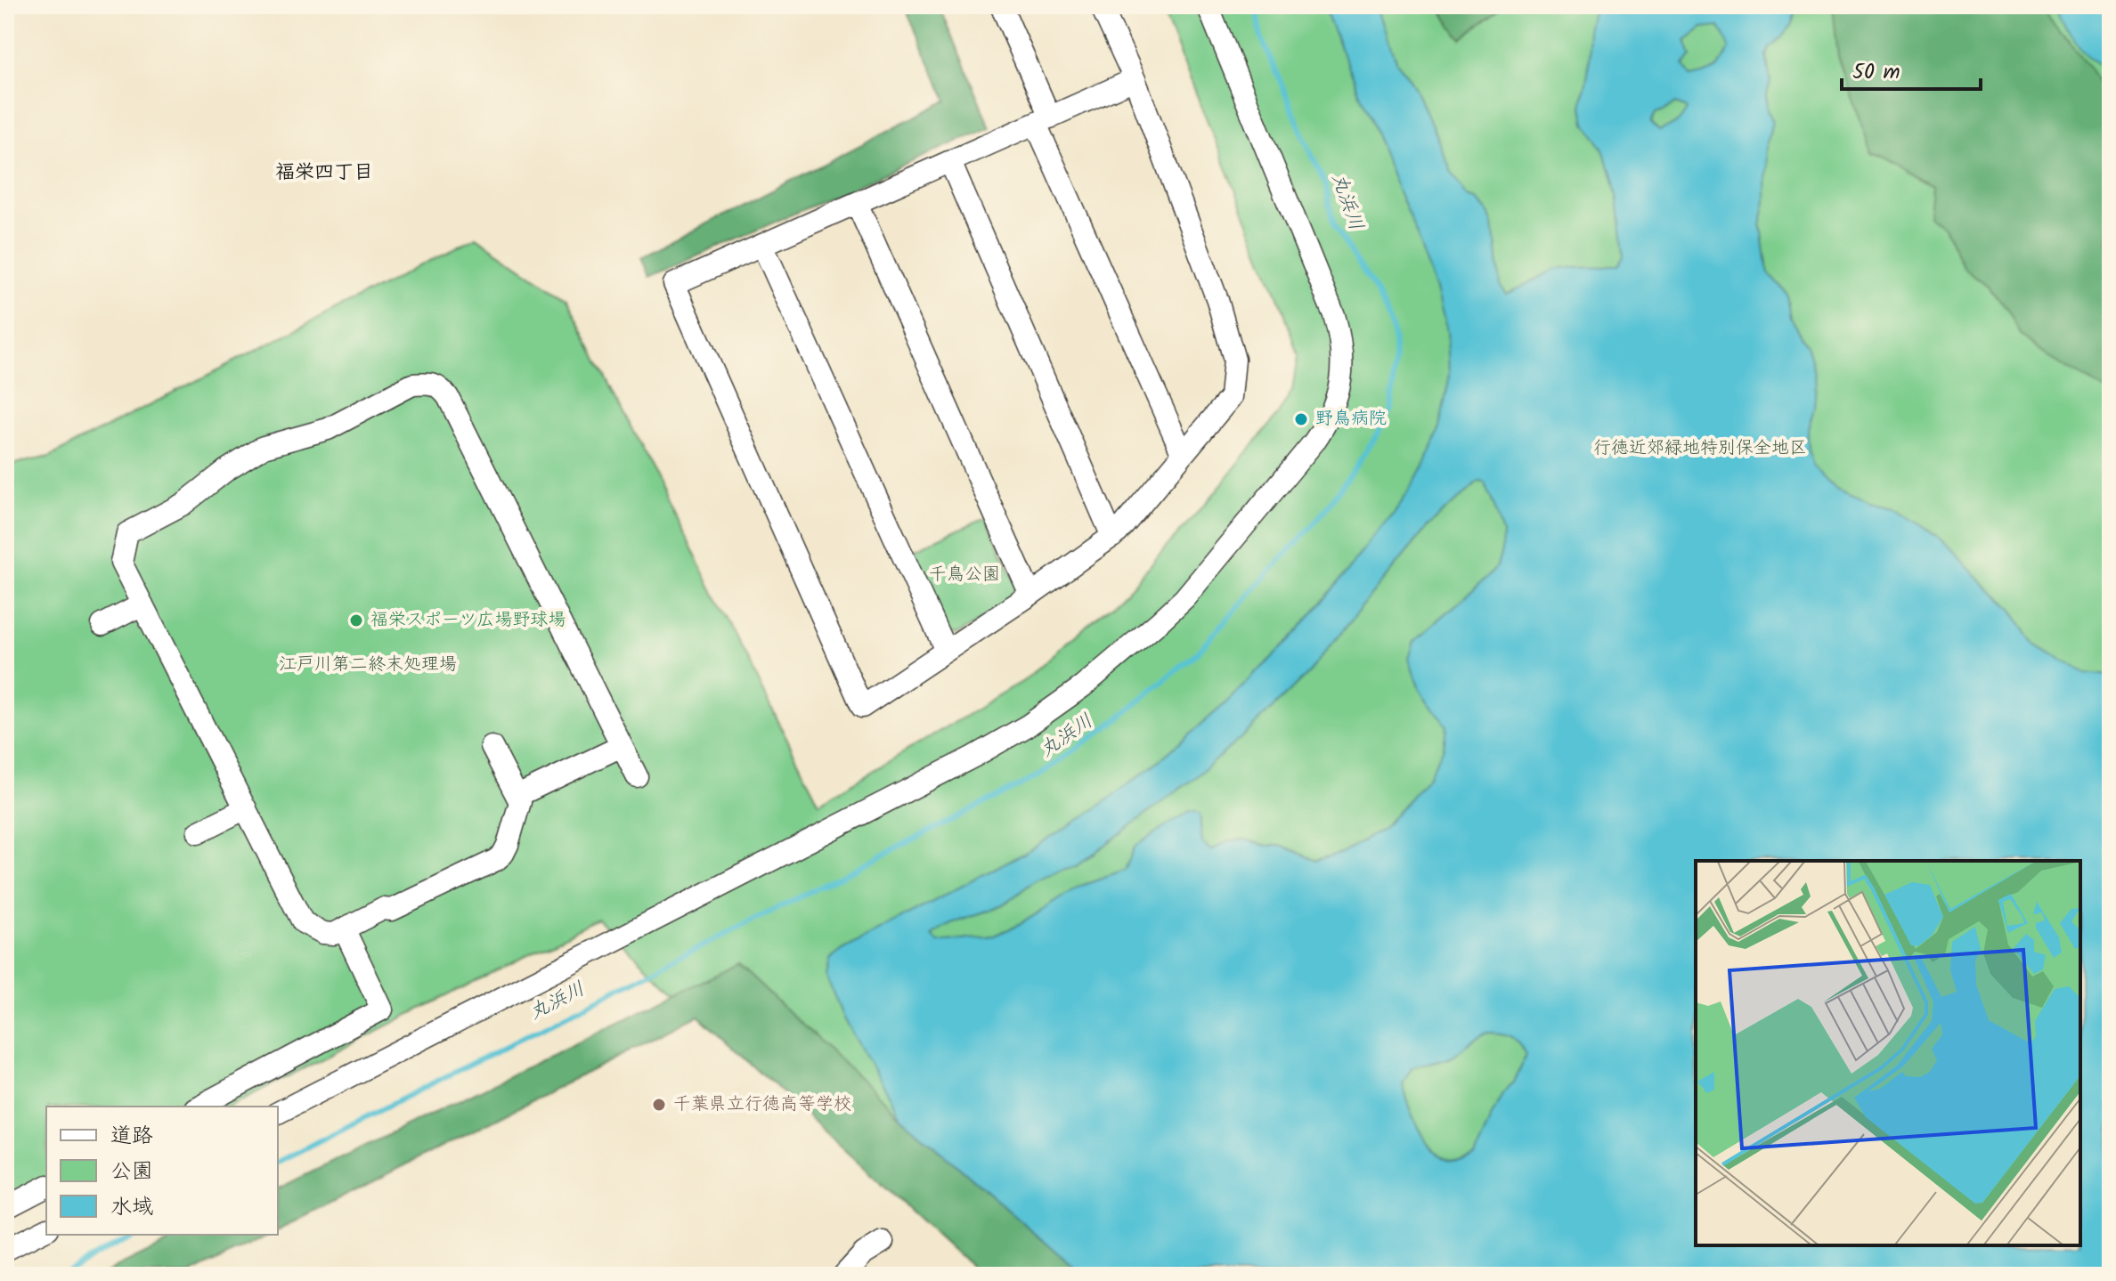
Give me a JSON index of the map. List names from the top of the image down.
{
  "districts": ["福栄四丁目"],
  "water": ["丸浜川"],
  "parks": ["行徳近郊緑地特別保全地区", "千鳥公園", "江戸川第二終末処理場"],
  "places": ["野鳥病院", "福栄スポーツ広場野球場", "千葉県立行徳高等学校"],
  "legend": ["道路", "公園", "水域"],
  "scale_bar": "50 m"
}
